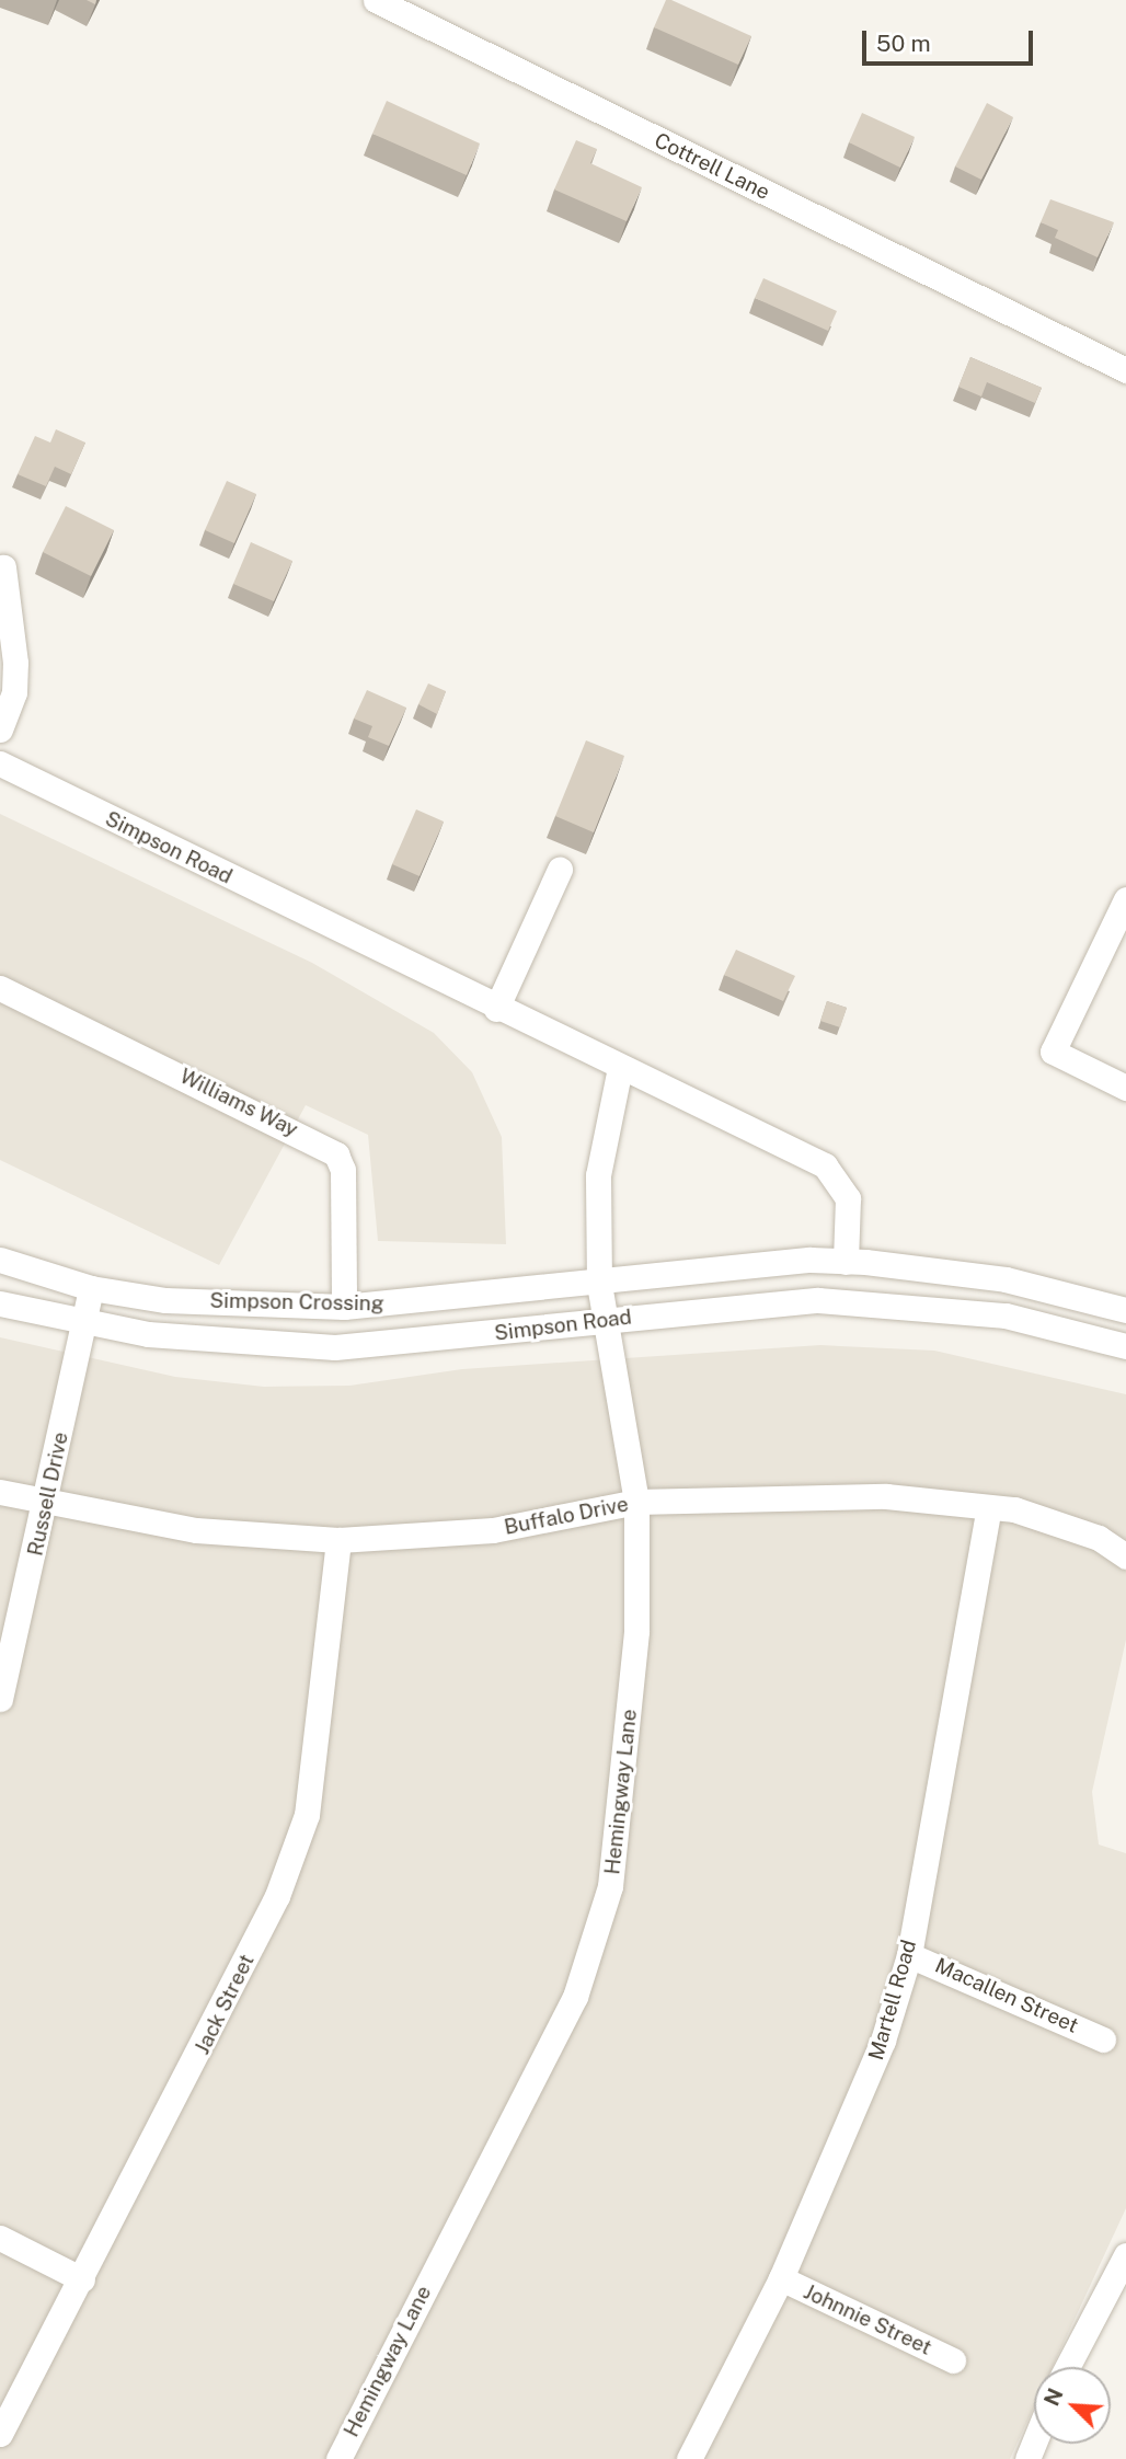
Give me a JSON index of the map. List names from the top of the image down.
{
  "streets": {
    "street": [
      "Cottrell Lane",
      "Simpson Road",
      "Williams Way",
      "Simpson Crossing",
      "Russell Drive",
      "Buffalo Drive",
      "Hemingway Lane",
      "Macallen Street",
      "Martell Road",
      "Jack Street",
      "Johnnie Street"
    ]
  },
  "crossings": [
    ["Simpson Road", "Simpson Crossing"],
    ["Simpson Road", "Russell Drive"],
    ["Simpson Road", "Hemingway Lane"],
    ["Williams Way", "Simpson Crossing"],
    ["Simpson Crossing", "Russell Drive"],
    ["Simpson Crossing", "Hemingway Lane"],
    ["Russell Drive", "Buffalo Drive"],
    ["Buffalo Drive", "Hemingway Lane"],
    ["Buffalo Drive", "Martell Road"],
    ["Buffalo Drive", "Jack Street"],
    ["Macallen Street", "Martell Road"],
    ["Martell Road", "Johnnie Street"]
  ],
  "scale_bar": "50 m",
  "north": "top left"
}
